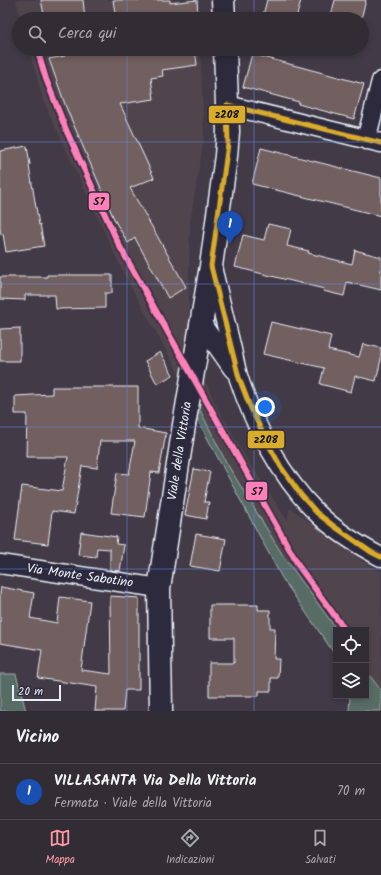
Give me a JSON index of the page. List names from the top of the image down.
{
  "streets": {
    "street": ["Viale della Vittoria", "Via Monte Sabotino"]
  },
  "crossings": [
    ["Viale della Vittoria", "Via Monte Sabotino"]
  ],
  "lines": ["transit line S7", "transit line z208"],
  "scale_bar": "20 m",
  "page": {
    "search": "Cerca qui",
    "pins": "1",
    "scale": "20 m",
    "heading": "Vicino",
    "list": [
      {
        "mark": "1",
        "name": "VILLASANTA Via Della Vittoria",
        "note": "Fermata · Viale della Vittoria",
        "value": "70 m"
      }
    ],
    "nav": ["Mappa", "Indicazioni", "Salvati"]
  }
}
